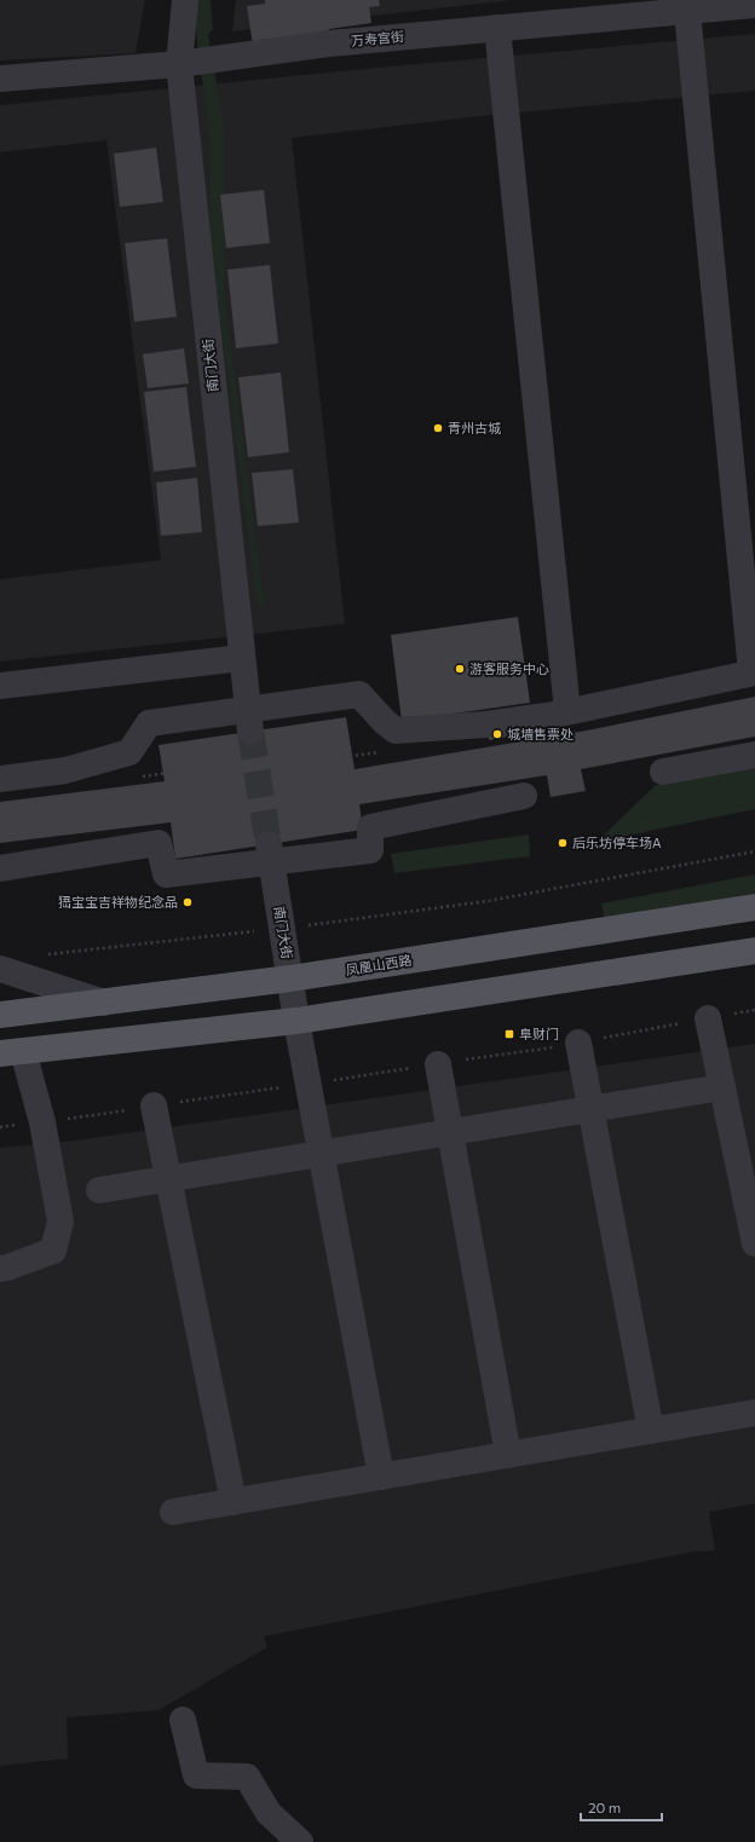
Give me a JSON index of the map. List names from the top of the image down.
{
  "streets": {
    "main road": ["凤凰山西路"],
    "street": ["万寿宫街", "南门大街"]
  },
  "crossings": [
    ["万寿宫街", "南门大街"],
    ["南门大街", "凤凰山西路"]
  ],
  "places": {
    "other": [
      "青州古城",
      "游客服务中心",
      "城墙售票处",
      "后乐坊停车场A",
      "峱宝宝吉祥物纪念品"
    ],
    "transit": ["阜财门"]
  },
  "scale_bar": "20 m"
}
